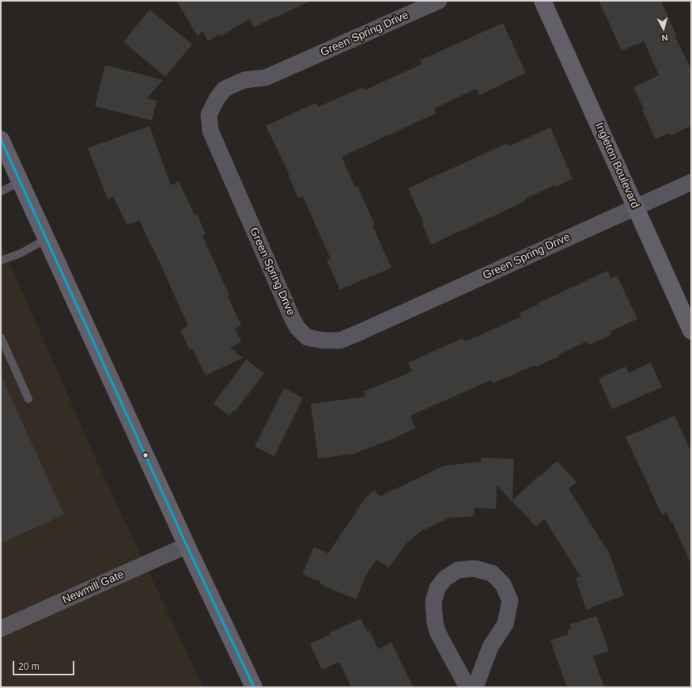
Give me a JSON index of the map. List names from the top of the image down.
{
  "streets": {
    "main road": ["Ingleton Boulevard"],
    "street": ["Green Spring Drive", "Newmill Gate"]
  },
  "crossings": [
    ["Green Spring Drive", "Ingleton Boulevard"]
  ],
  "scale_bar": "20 m",
  "north": "bottom"
}
